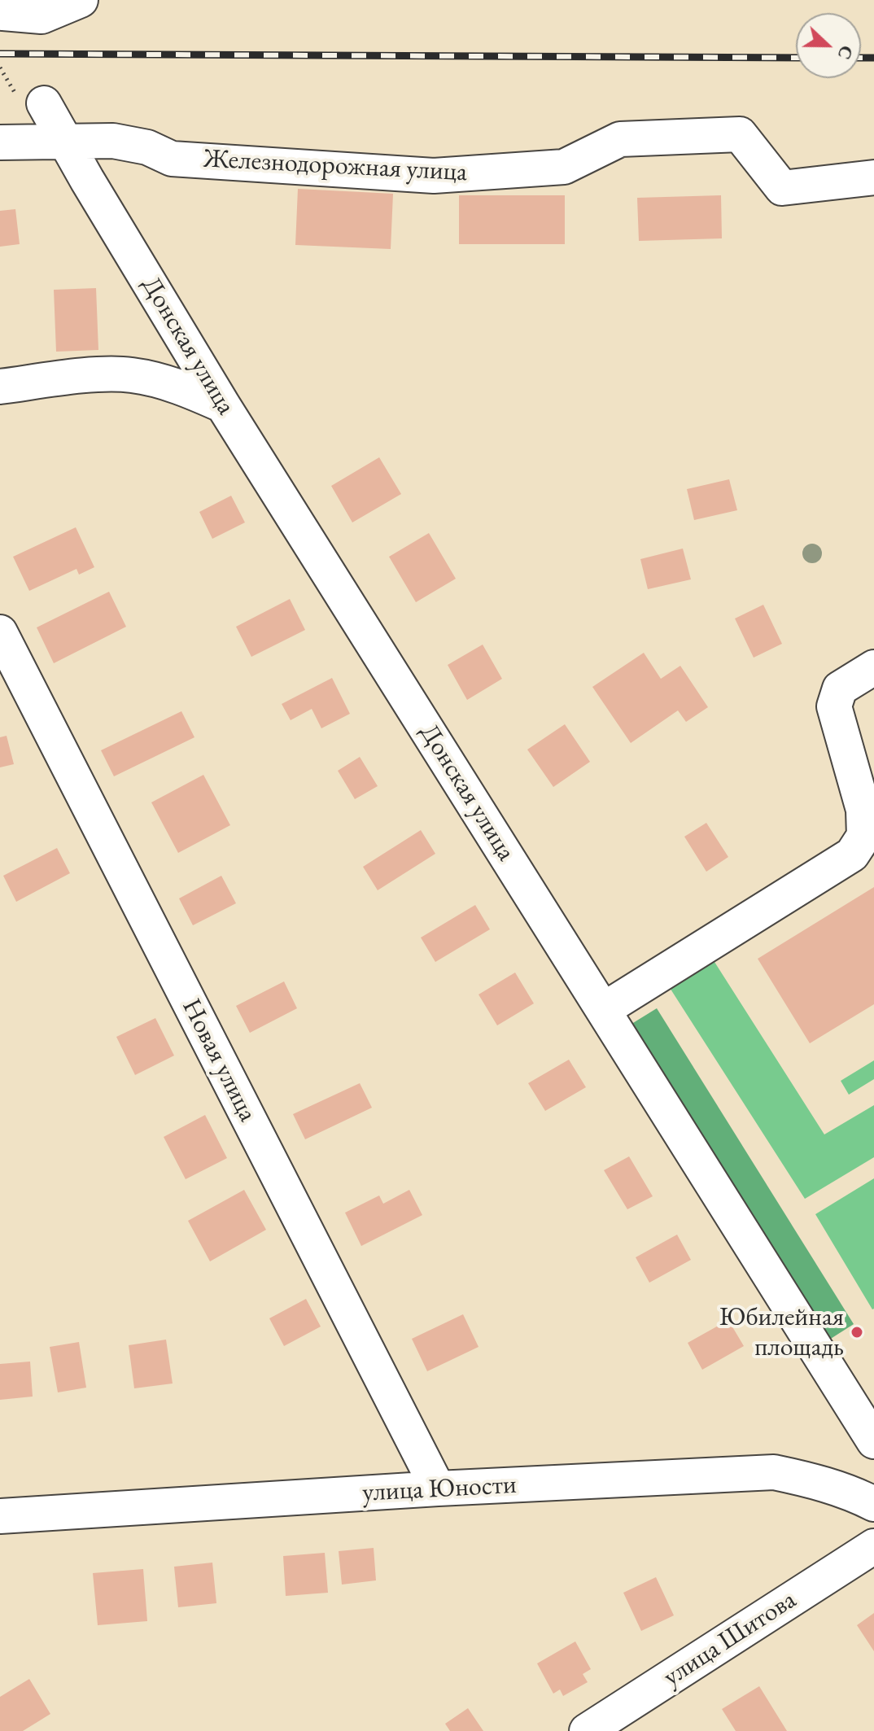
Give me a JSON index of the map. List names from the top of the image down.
{
  "streets": {
    "street": [
      "Железнодорожная улица",
      "Донская улица",
      "Новая улица",
      "улица Юности",
      "улица Шитова"
    ]
  },
  "crossings": [
    ["Железнодорожная улица", "Донская улица"],
    ["Новая улица", "улица Юности"]
  ],
  "places": ["Юбилейная площадь"],
  "north": "right"
}
